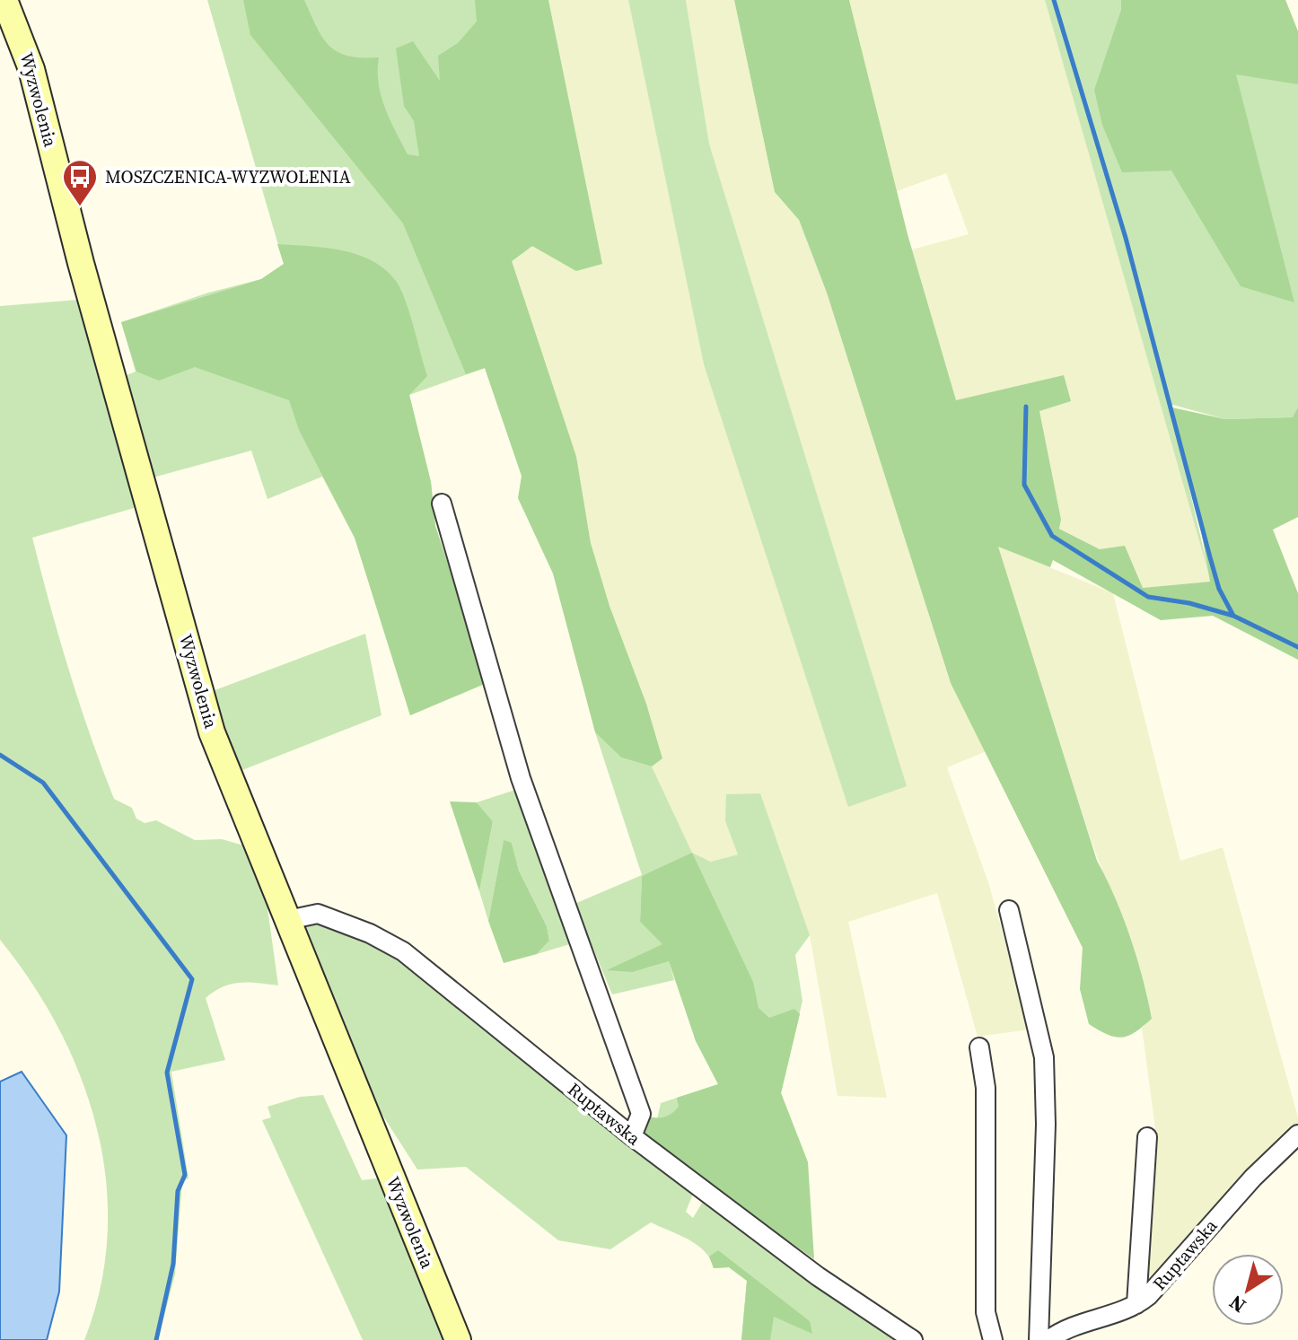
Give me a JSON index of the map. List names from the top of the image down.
{
  "streets": {
    "street": ["Wyzwolenia", "Ruptawska"]
  },
  "crossings": [
    ["Wyzwolenia", "Ruptawska"]
  ],
  "places": {
    "bus stop": ["MOSZCZENICA-WYZWOLENIA"]
  },
  "north": "bottom left"
}
